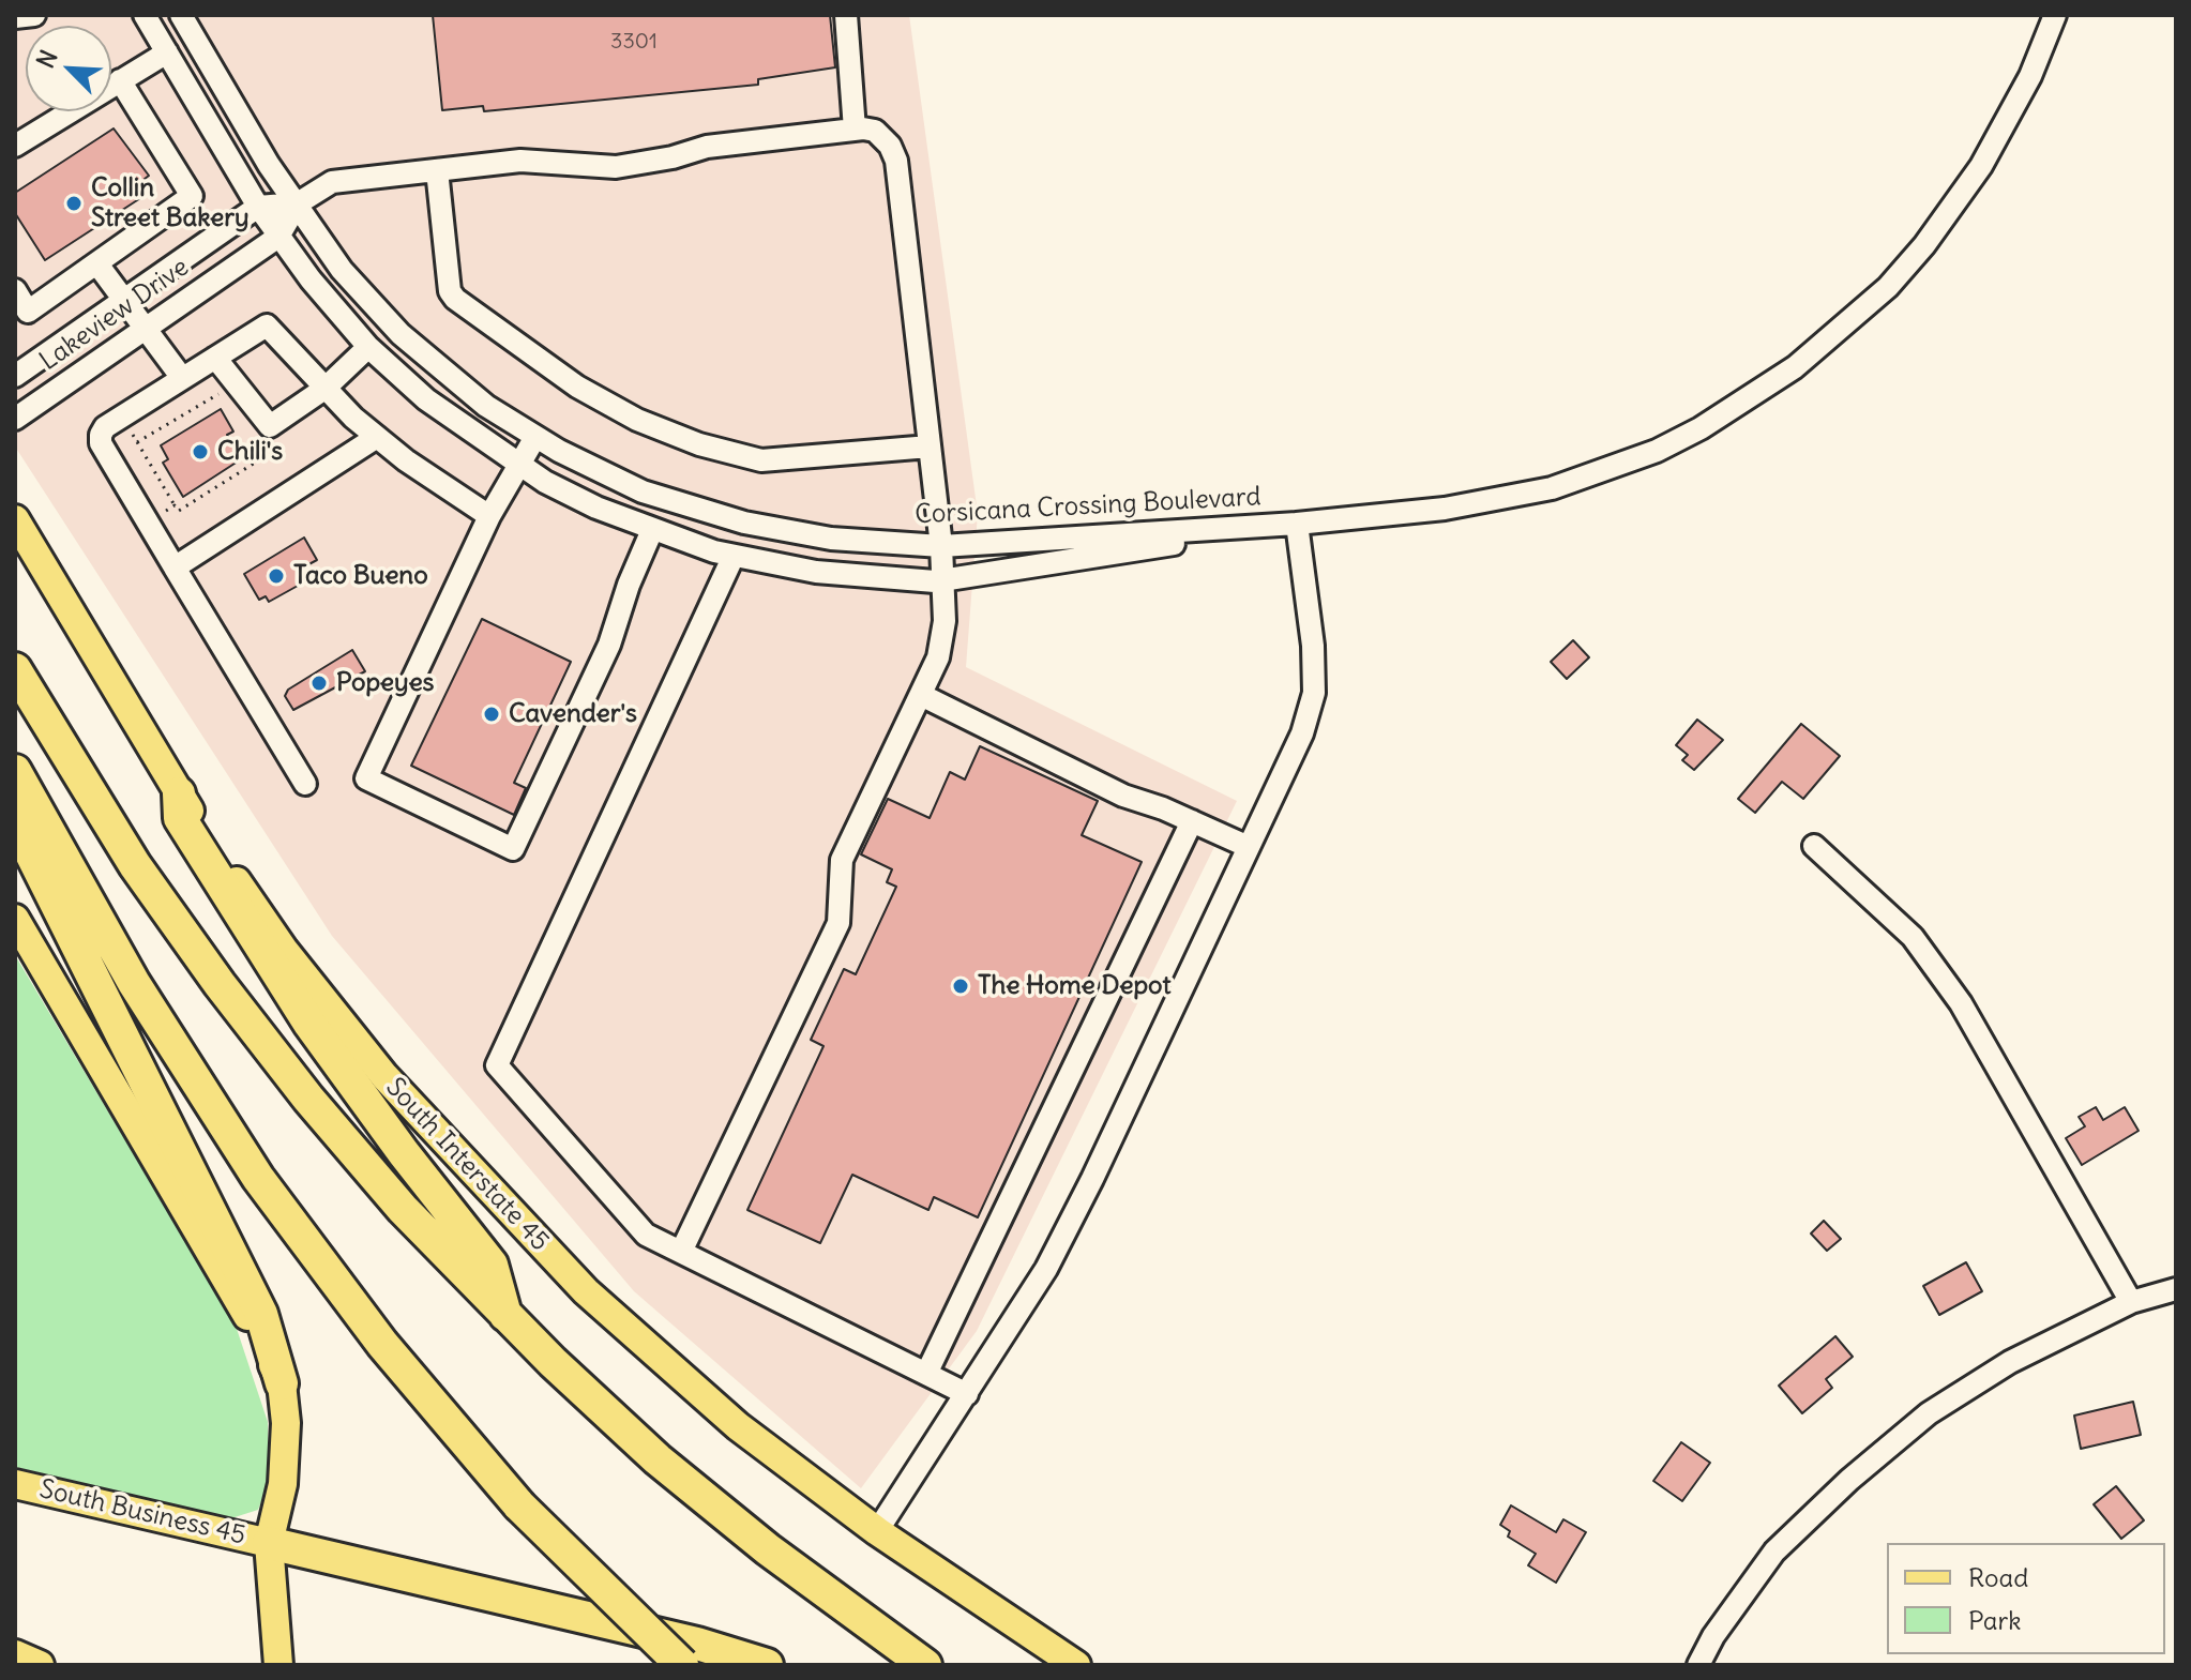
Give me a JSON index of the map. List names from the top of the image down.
{
  "streets": {
    "main road": ["South Interstate 45", "South Business 45"],
    "street": ["Lakeview Drive", "Corsicana Crossing Boulevard"]
  },
  "crossings": [
    ["Lakeview Drive", "Corsicana Crossing Boulevard"]
  ],
  "places": [
    "Collin Street Bakery",
    "Chili's",
    "Taco Bueno",
    "Popeyes",
    "Cavender's",
    "The Home Depot"
  ],
  "house_numbers": ["3301"],
  "legend": ["Road", "Park"],
  "north": "top left"
}
